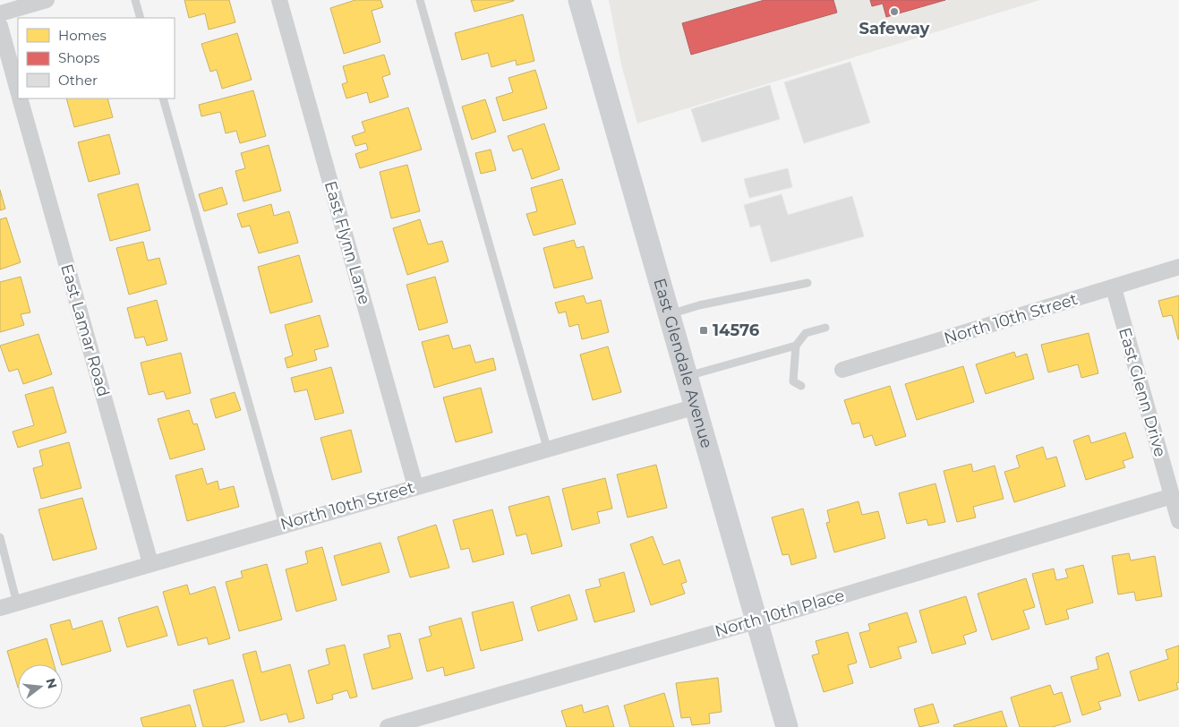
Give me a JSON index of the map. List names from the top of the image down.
{
  "streets": {
    "main road": ["East Glendale Avenue"],
    "street": [
      "East Flynn Lane",
      "North 10th Street",
      "East Lamar Road",
      "East Glenn Drive",
      "North 10th Place"
    ]
  },
  "crossings": [
    ["East Flynn Lane", "North 10th Street"],
    ["North 10th Street", "East Lamar Road"],
    ["North 10th Street", "East Glendale Avenue"],
    ["North 10th Street", "East Glenn Drive"],
    ["East Glendale Avenue", "North 10th Place"],
    ["East Glenn Drive", "North 10th Place"]
  ],
  "places": {
    "other": ["Safeway"],
    "transit": ["14576"]
  },
  "legend": ["Homes", "Shops", "Other"],
  "north": "right"
}
